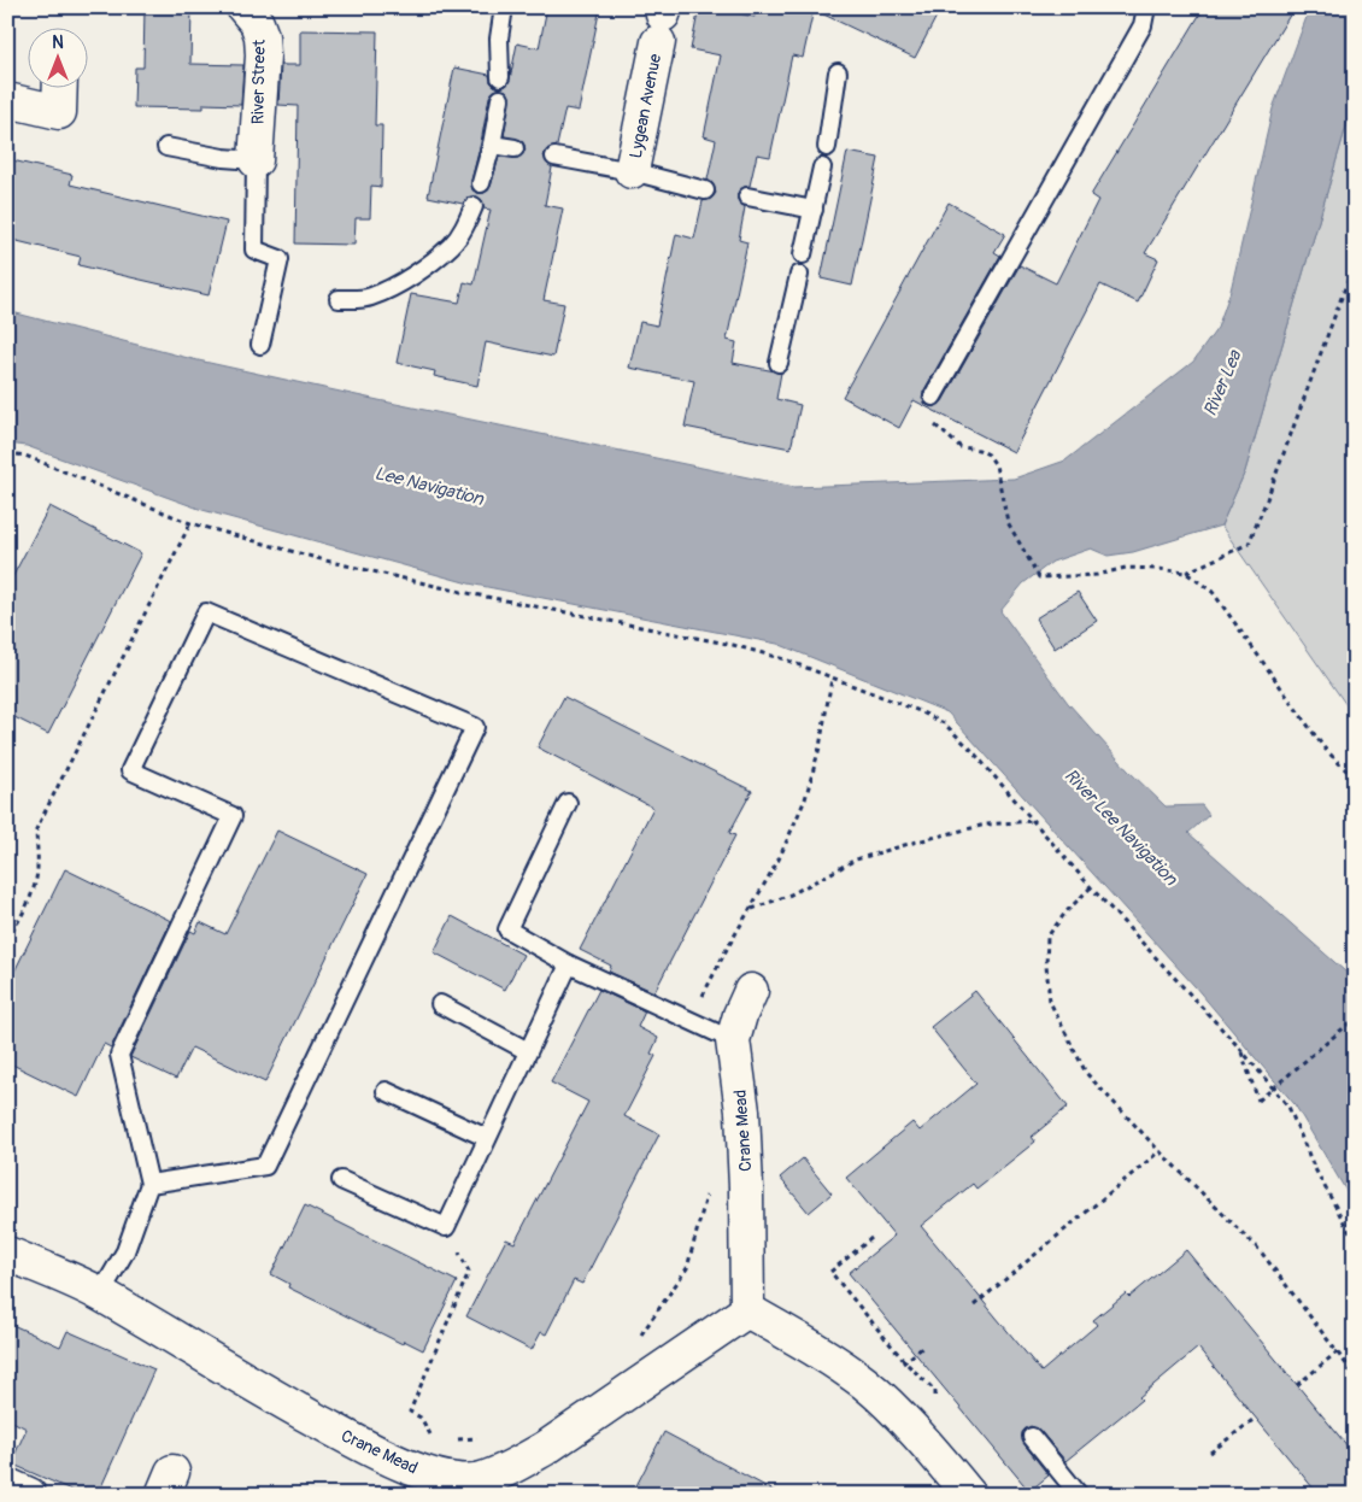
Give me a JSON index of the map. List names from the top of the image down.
{
  "streets": {
    "street": ["River Street", "Lygean Avenue", "Crane Mead"]
  },
  "water": ["River Lea", "Lee Navigation", "River Lee Navigation"],
  "north": "top"
}
